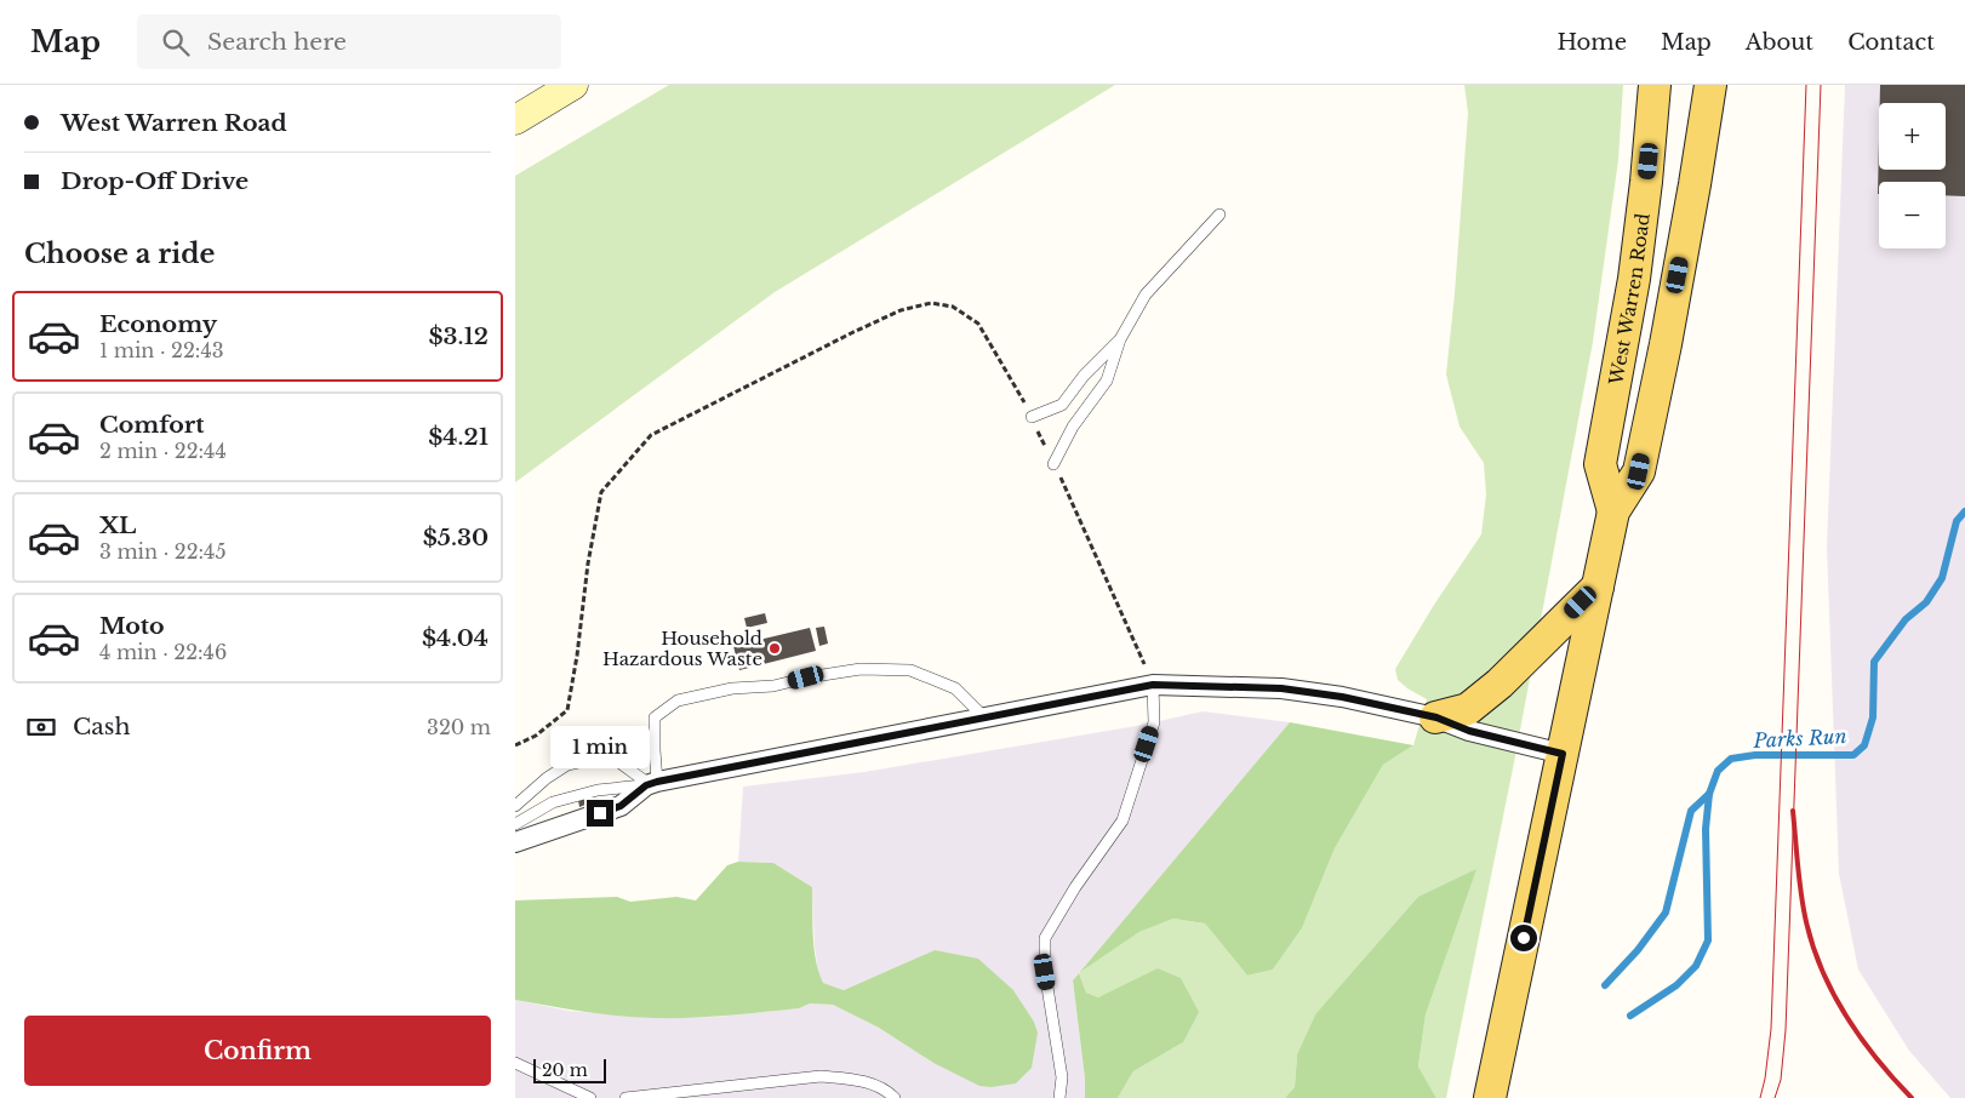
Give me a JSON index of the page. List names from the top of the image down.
{
  "streets": {
    "main road": ["West Warren Road"]
  },
  "water": ["Parks Run"],
  "places": ["Household Hazardous Waste"],
  "scale_bar": "20 m",
  "page": {
    "header": "Map",
    "search": "Search here",
    "nav": [
      "Home",
      "Map",
      "About",
      "Contact"
    ],
    "banner": ["West Warren Road", "Drop-Off Drive"],
    "map_buttons": ["+", "−"],
    "heading": "Choose a ride",
    "list": [
      {
        "name": "Economy",
        "note": "1 min · 22:43",
        "value": "$3.12"
      },
      {
        "name": "Comfort",
        "note": "2 min · 22:44",
        "value": "$4.21"
      },
      {
        "name": "XL",
        "note": "3 min · 22:45",
        "value": "$5.30"
      },
      {
        "name": "Moto",
        "note": "4 min · 22:46",
        "value": "$4.04"
      }
    ],
    "pay": ["Cash", "320 m"],
    "bubble": "1 min",
    "buttons": "Confirm",
    "scale": "20 m"
  }
}
